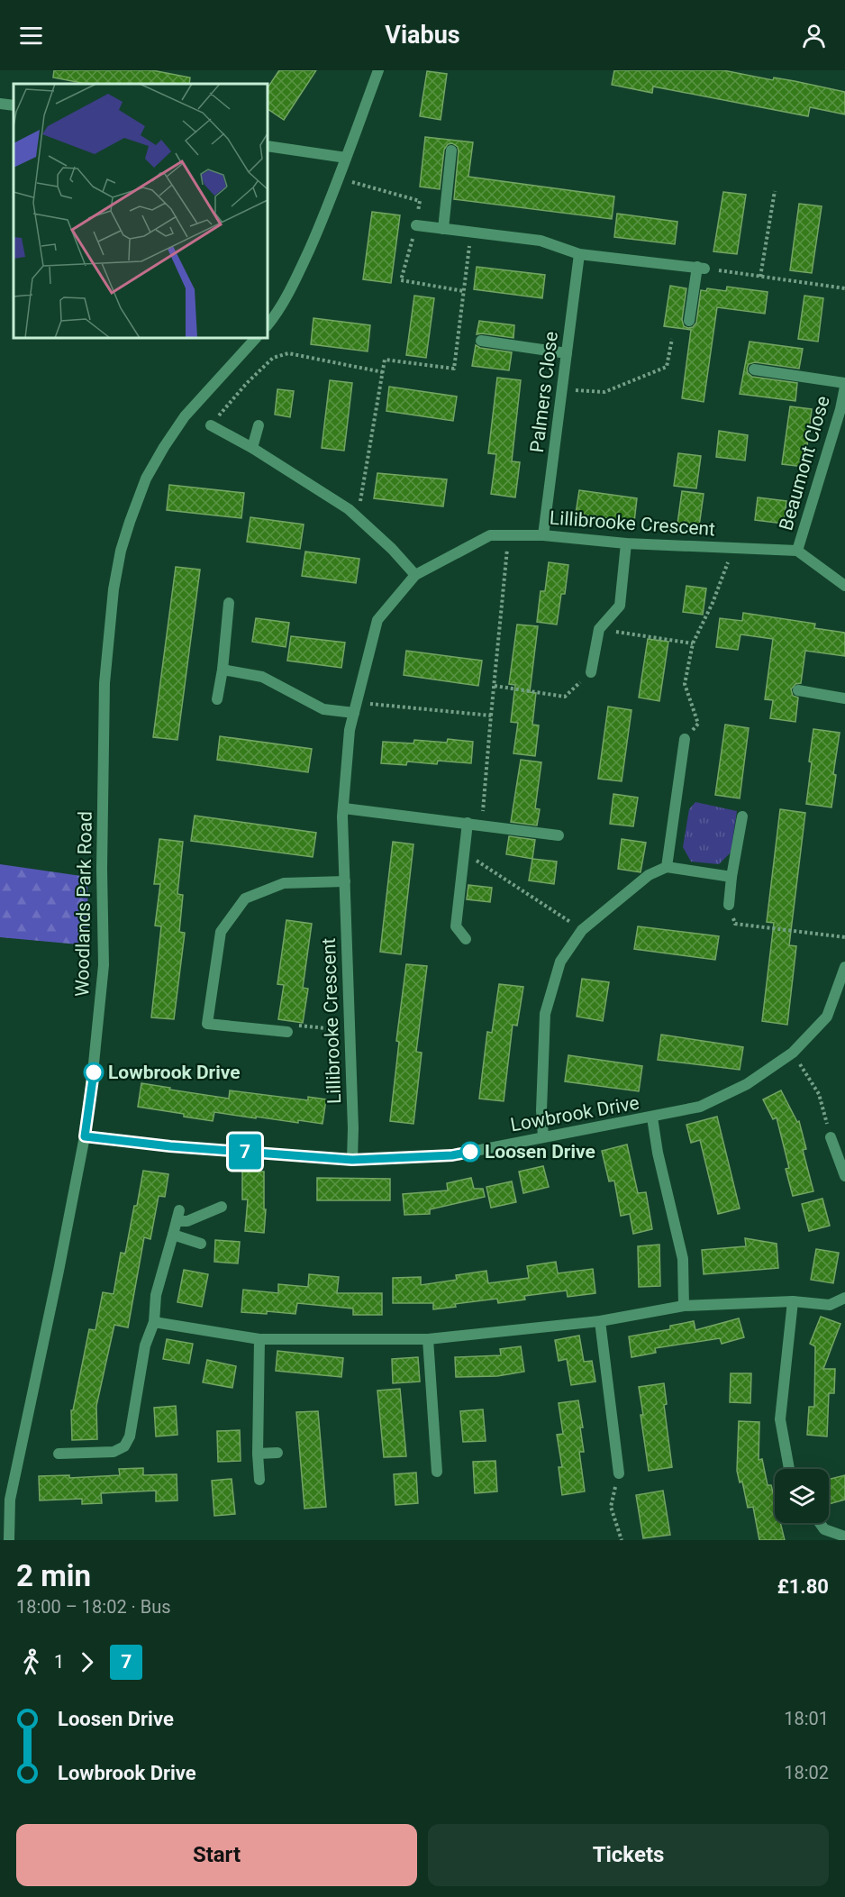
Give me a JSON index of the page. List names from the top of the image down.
{
  "streets": {
    "street": [
      "Palmers Close",
      "Beaumont Close",
      "Lillibrooke Crescent",
      "Woodlands Park Road",
      "Lowbrook Drive"
    ]
  },
  "crossings": [
    ["Palmers Close", "Lillibrooke Crescent"],
    ["Beaumont Close", "Lillibrooke Crescent"],
    ["Lillibrooke Crescent", "Lowbrook Drive"],
    ["Woodlands Park Road", "Lowbrook Drive"]
  ],
  "places": ["Lowbrook Drive", "Loosen Drive"],
  "lines": ["bus line 7"],
  "page": {
    "header": "Viabus",
    "on_map": "7",
    "heading": ["2 min", "18:00 – 18:02 · Bus", "£1.80"],
    "legs": ["1", "7"],
    "list": [
      {
        "name": "Loosen Drive",
        "value": "18:01"
      },
      {
        "name": "Lowbrook Drive",
        "value": "18:02"
      }
    ],
    "buttons": ["Start", "Tickets"]
  }
}
